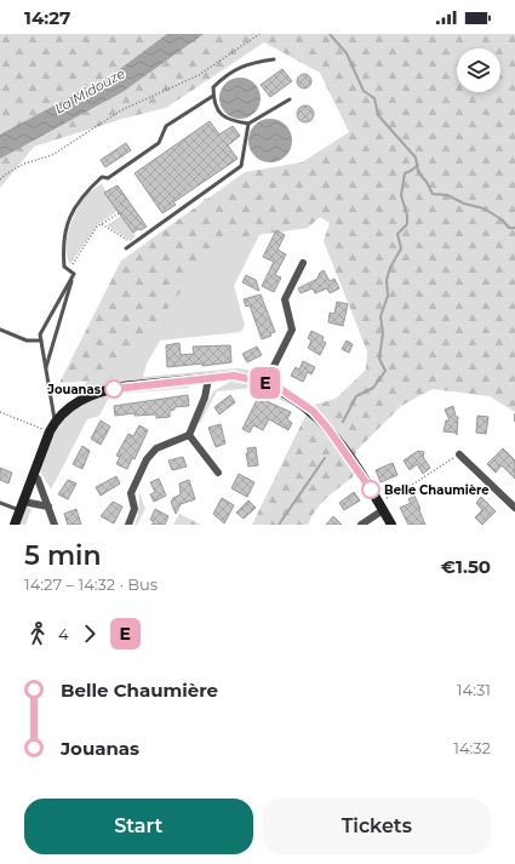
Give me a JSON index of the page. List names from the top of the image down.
{
  "water": ["La Midouze"],
  "places": ["Jouanas", "Belle Chaumière"],
  "lines": ["bus line E"],
  "page": {
    "status": "14:27",
    "on_map": "E",
    "heading": ["5 min", "14:27 – 14:32 · Bus", "€1.50"],
    "legs": ["4", "E"],
    "list": [
      {
        "name": "Belle Chaumière",
        "value": "14:31"
      },
      {
        "name": "Jouanas",
        "value": "14:32"
      }
    ],
    "buttons": ["Start", "Tickets"]
  }
}
